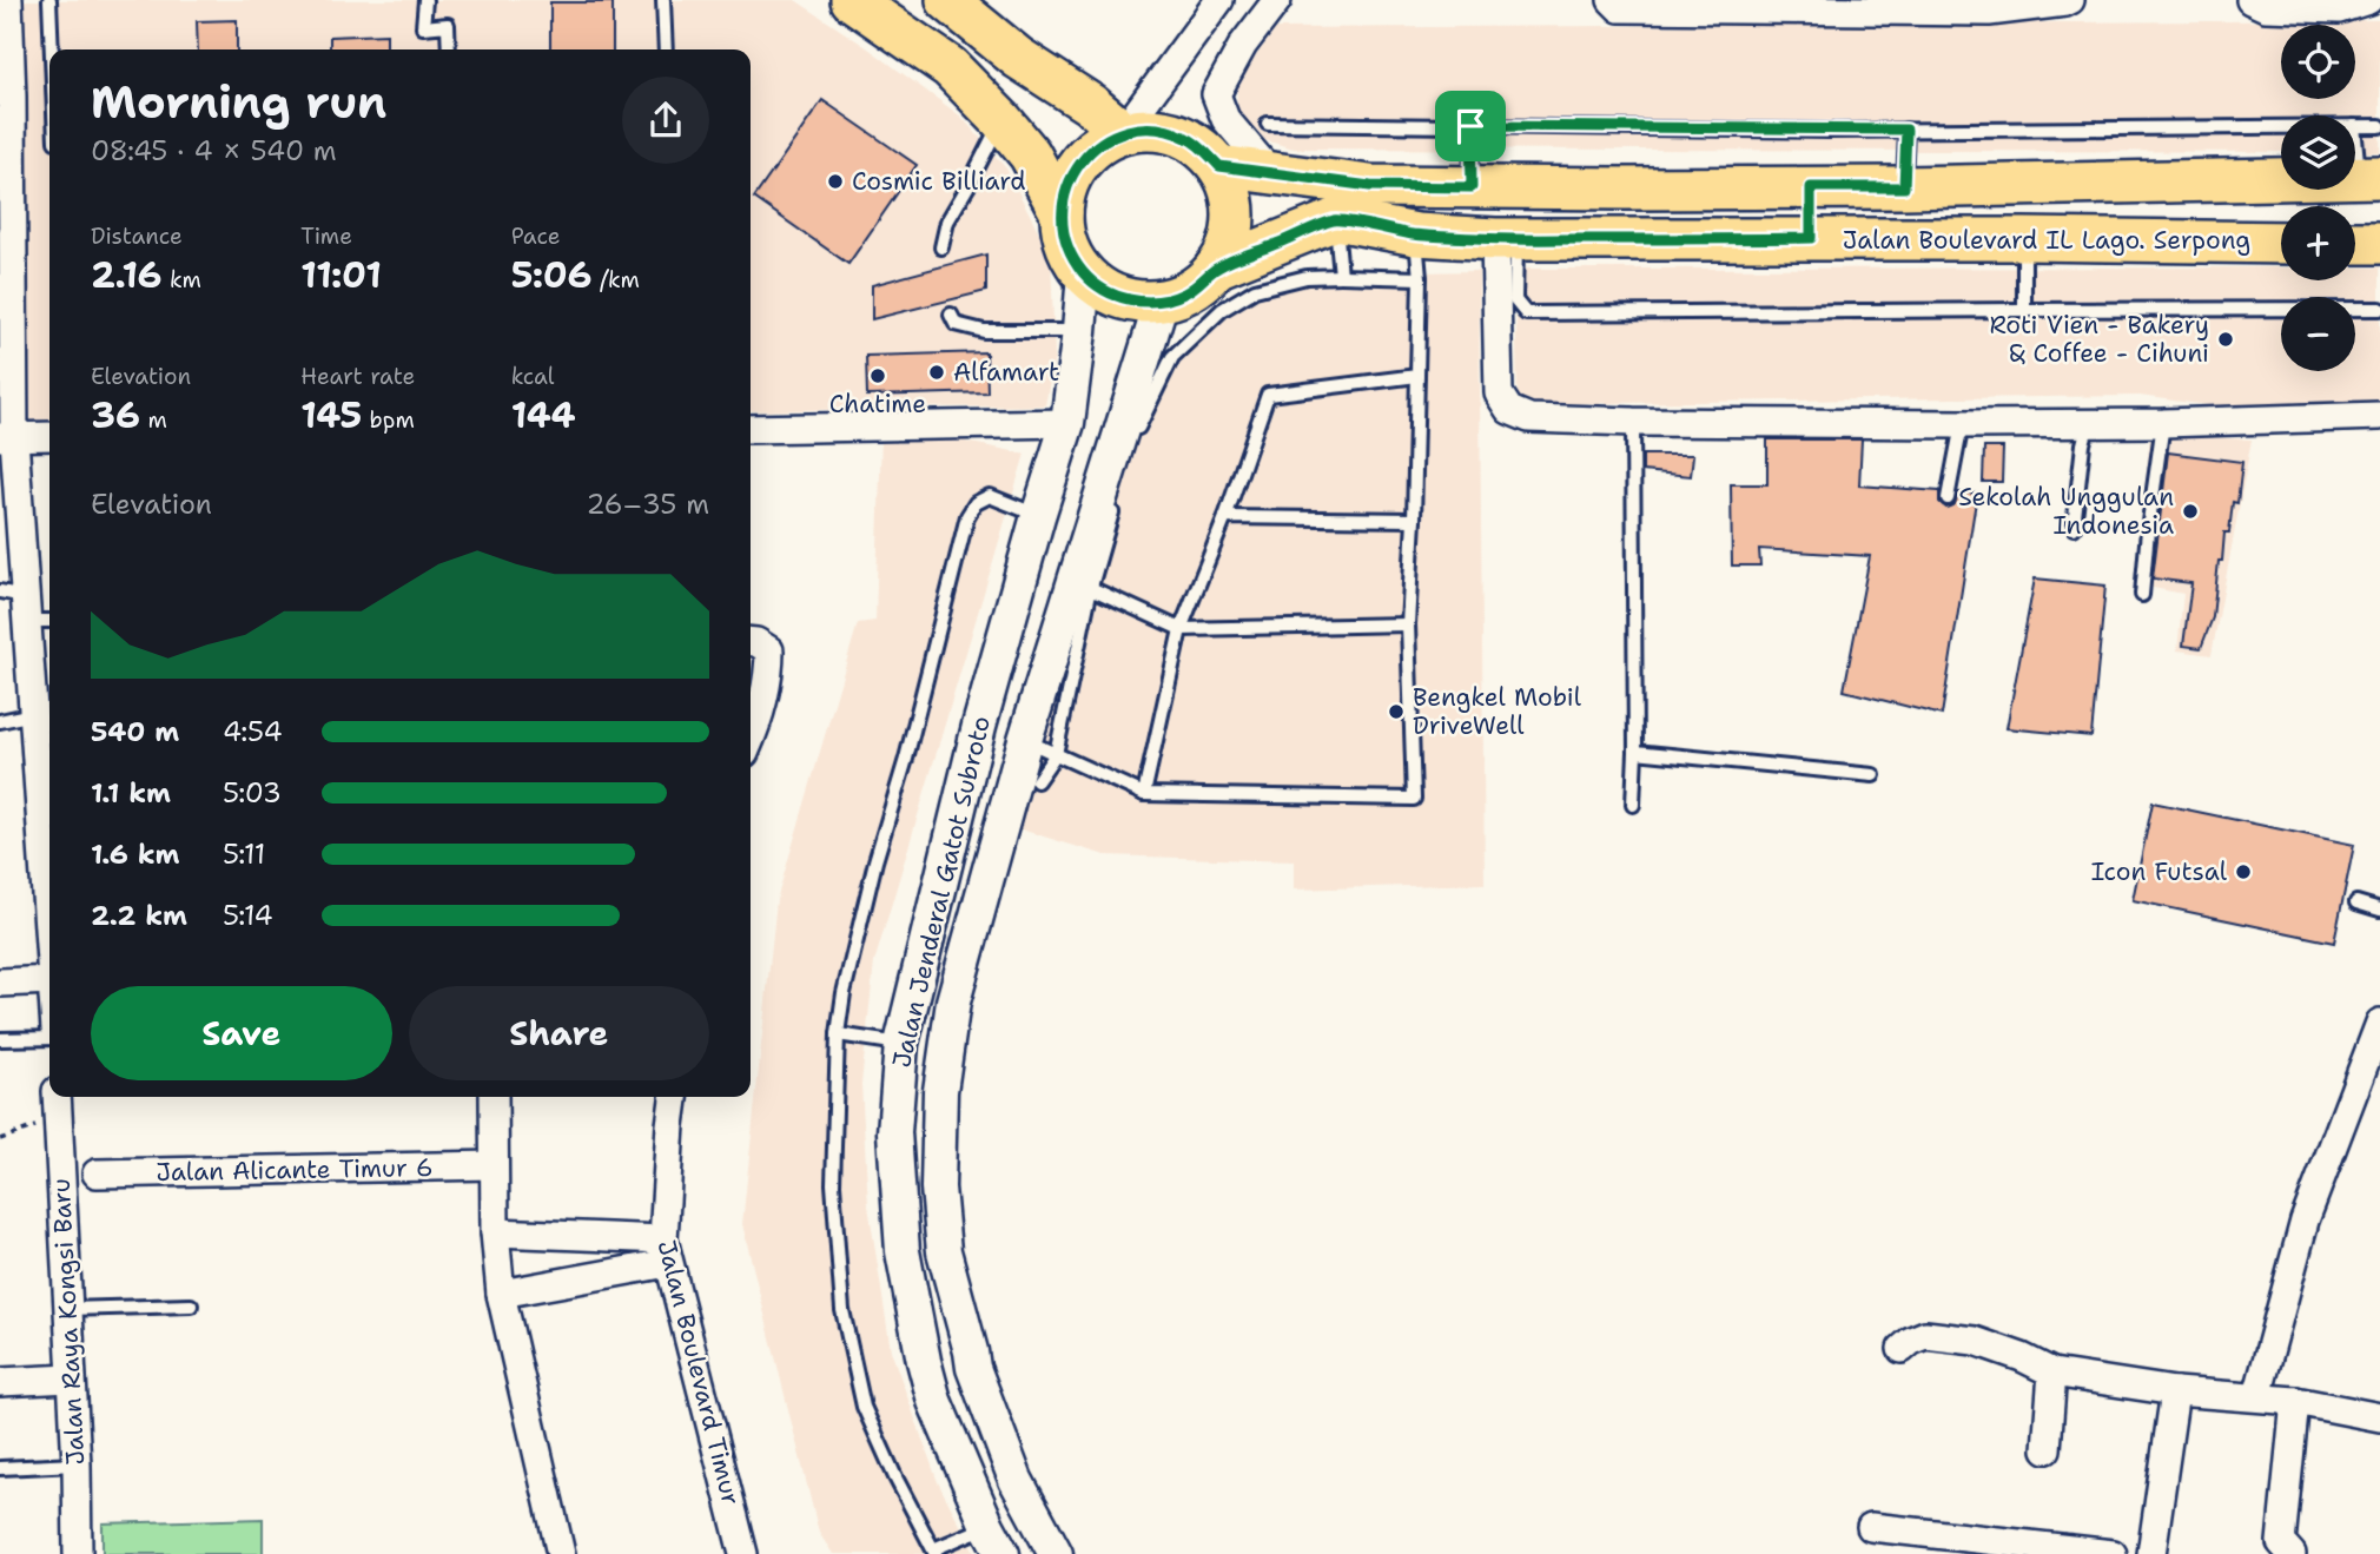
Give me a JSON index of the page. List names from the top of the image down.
{
  "streets": {
    "main road": ["Jalan Boulevard IL Lago. Serpong"],
    "street": [
      "Jalan Jenderal Gatot Subroto",
      "Jalan Alicante Timur 6",
      "Jalan Raya Kongsi Baru",
      "Jalan Boulevard Timur"
    ]
  },
  "places": [
    "Cosmic Billiard",
    "Roti Vien - Bakery & Coffee - Cihuni",
    "Alfamart",
    "Chatime",
    "Sekolah Unggulan Indonesia",
    "Bengkel Mobil DriveWell",
    "Icon Futsal"
  ],
  "page": {
    "map_buttons": ["+", "−"],
    "heading": ["Morning run", "08:45 · 4 × 540 m"],
    "stats": [
      ["Distance", "2.16 km"],
      ["Time", "11:01"],
      ["Pace", "5:06 /km"],
      ["Elevation", "36 m"],
      ["Heart rate", "145 bpm"],
      ["kcal", "144"]
    ],
    "chart": ["Elevation", "26–35 m"],
    "list": [
      {
        "name": "540 m",
        "note": "4:54"
      },
      {
        "name": "1.1 km",
        "note": "5:03"
      },
      {
        "name": "1.6 km",
        "note": "5:11"
      },
      {
        "name": "2.2 km",
        "note": "5:14"
      }
    ],
    "buttons": ["Save", "Share"]
  }
}
